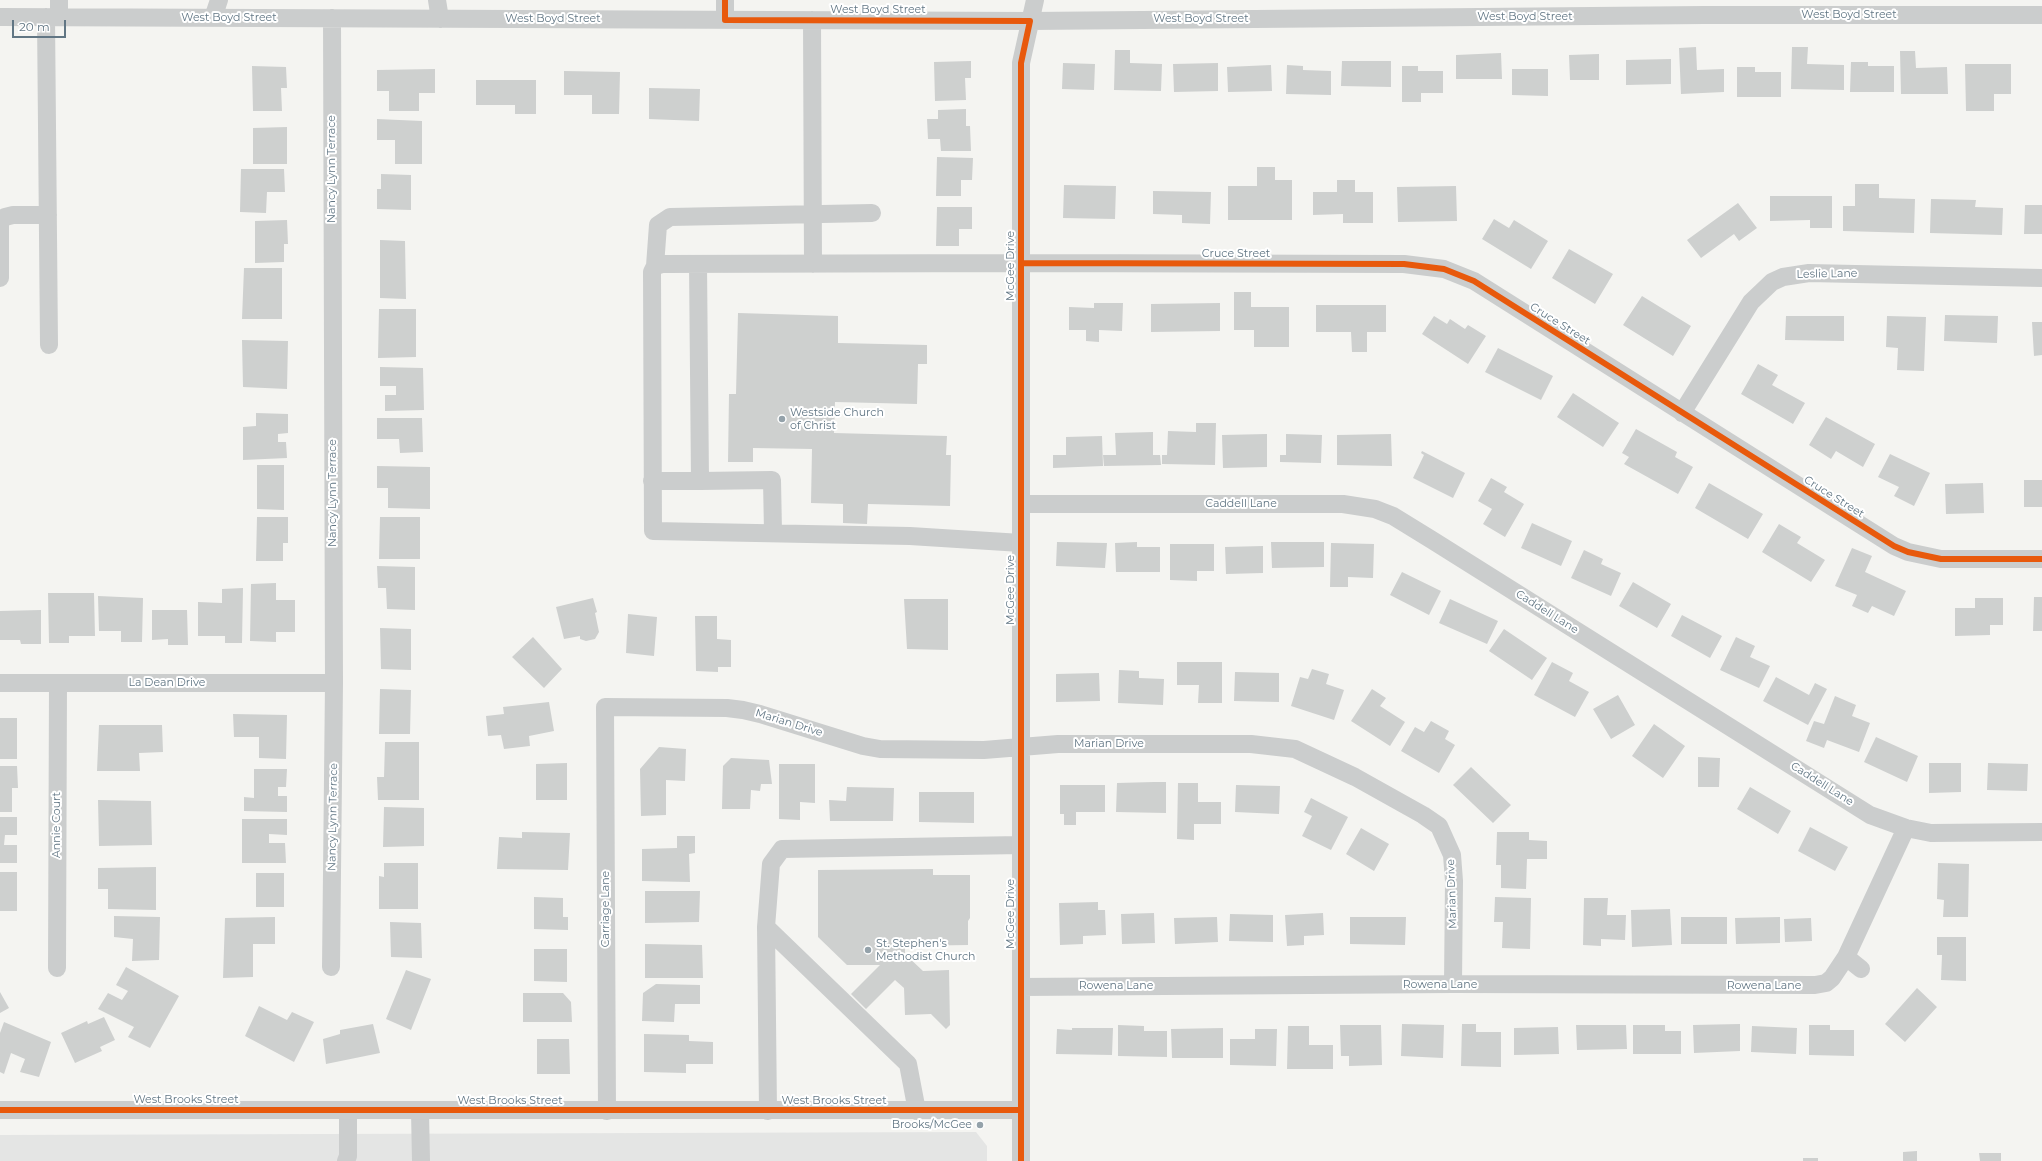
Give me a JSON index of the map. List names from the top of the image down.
{
  "streets": {
    "street": [
      "West Boyd Street",
      "Nancy Lynn Terrace",
      "Cruce Street",
      "McGee Drive",
      "Leslie Lane",
      "Caddell Lane",
      "La Dean Drive",
      "Marian Drive",
      "Annie Court",
      "Carriage Lane",
      "Rowena Lane",
      "West Brooks Street"
    ]
  },
  "crossings": [
    ["West Boyd Street", "Nancy Lynn Terrace"],
    ["West Boyd Street", "McGee Drive"],
    ["Nancy Lynn Terrace", "La Dean Drive"],
    ["Cruce Street", "McGee Drive"],
    ["Cruce Street", "Leslie Lane"],
    ["McGee Drive", "Caddell Lane"],
    ["McGee Drive", "Marian Drive"],
    ["McGee Drive", "Rowena Lane"],
    ["McGee Drive", "West Brooks Street"],
    ["Caddell Lane", "Rowena Lane"],
    ["La Dean Drive", "Annie Court"],
    ["Marian Drive", "Carriage Lane"],
    ["Marian Drive", "Rowena Lane"],
    ["Carriage Lane", "West Brooks Street"]
  ],
  "places": ["Westside Church of Christ", "St. Stephen's Methodist Church", "Brooks/McGee"],
  "scale_bar": "20 m"
}
